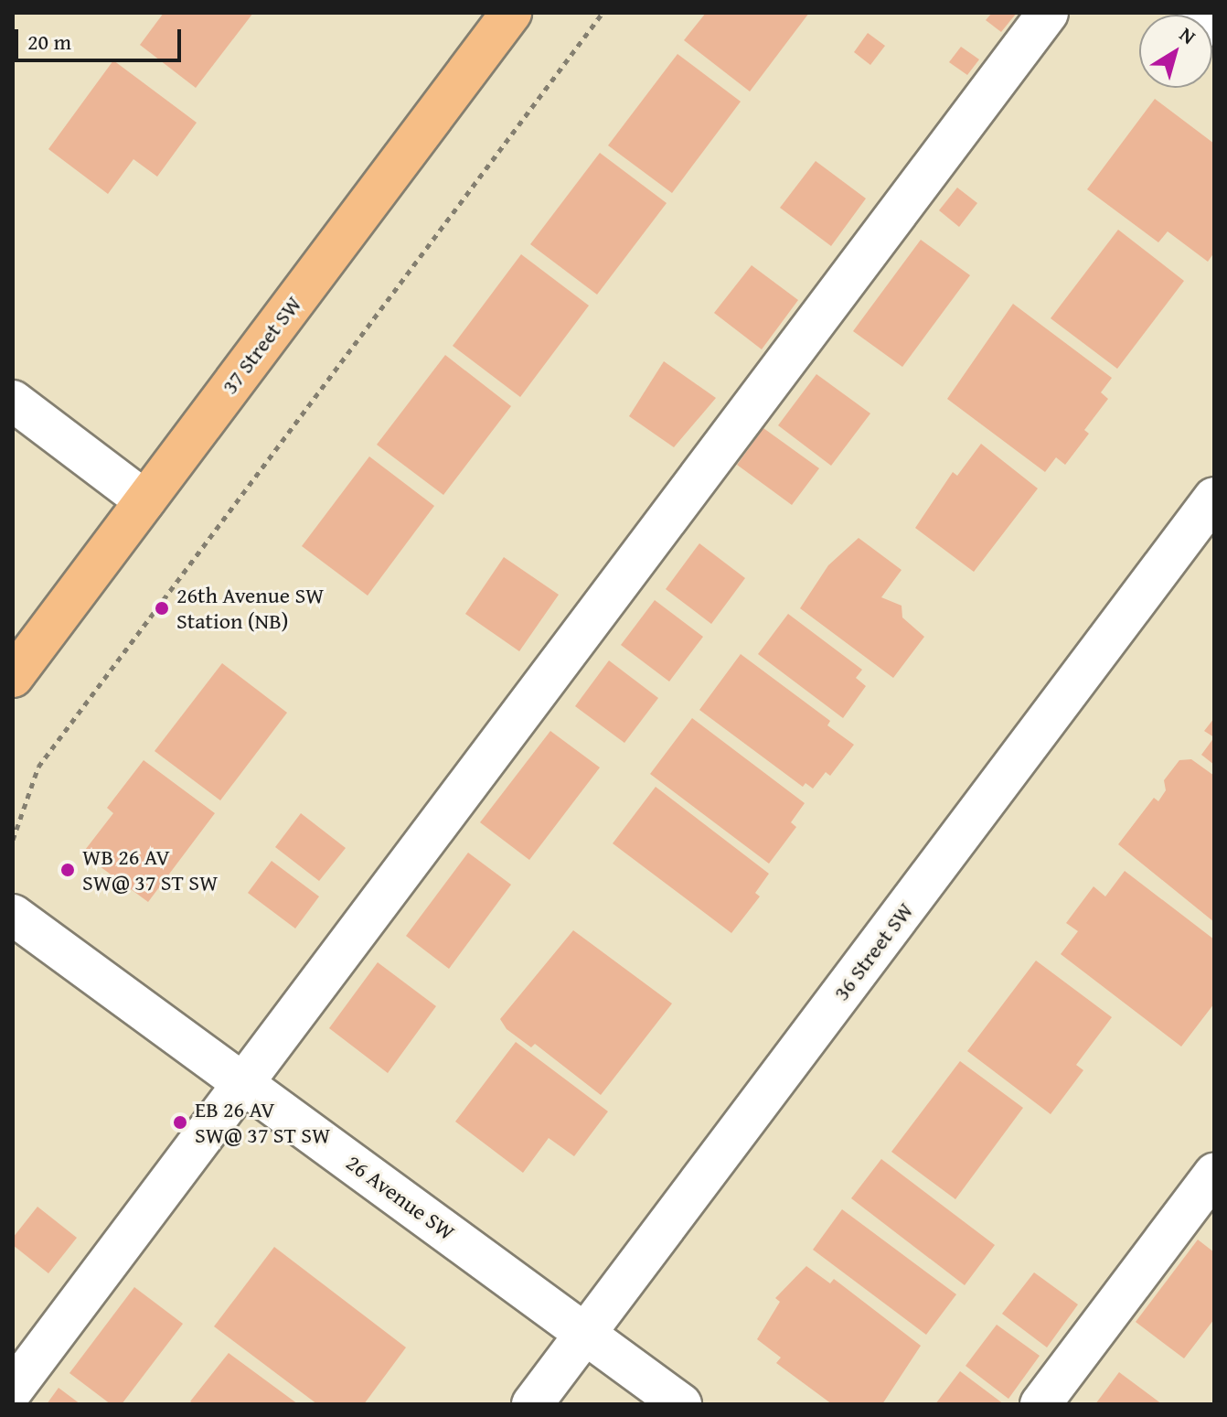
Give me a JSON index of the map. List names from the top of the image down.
{
  "streets": {
    "main road": ["37 Street SW"],
    "street": ["36 Street SW", "26 Avenue SW"]
  },
  "crossings": [
    ["36 Street SW", "26 Avenue SW"]
  ],
  "places": ["26th Avenue SW Station (NB)", "WB 26 AV SW@ 37 ST SW", "EB 26 AV SW@ 37 ST SW"],
  "scale_bar": "20 m",
  "north": "top right"
}
